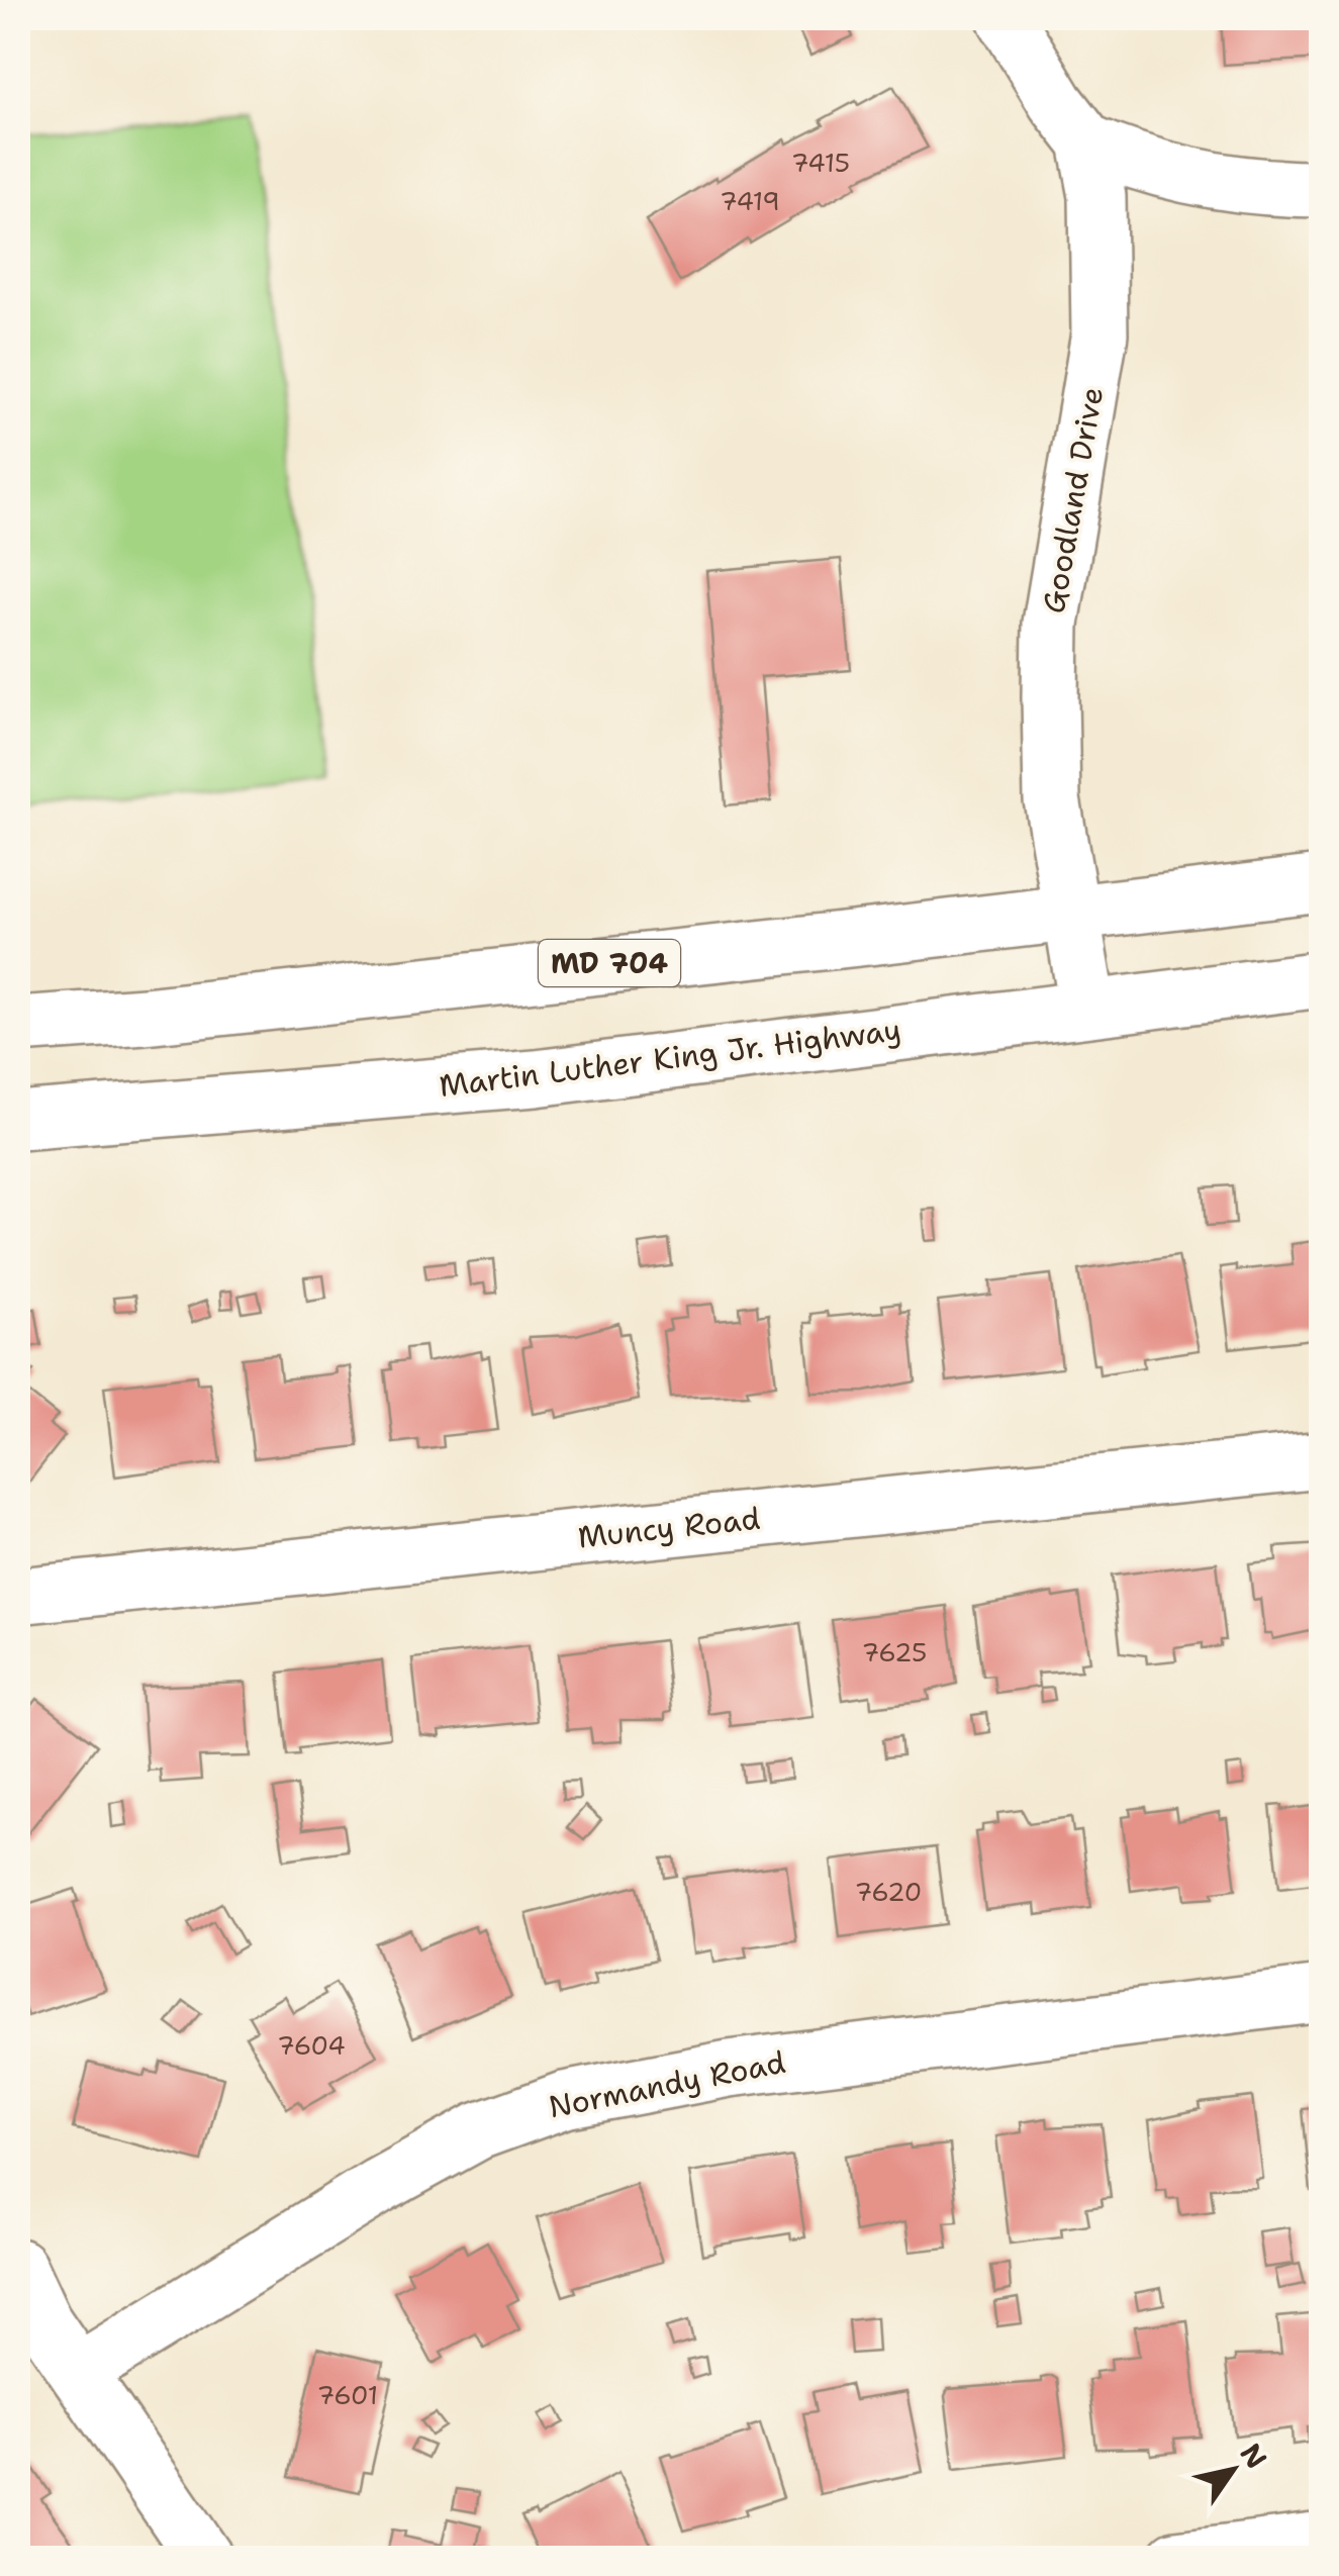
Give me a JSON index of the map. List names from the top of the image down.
{
  "streets": {
    "street": [
      "Goodland Drive",
      "MD 704",
      "Martin Luther King Jr. Highway",
      "Muncy Road",
      "Normandy Road"
    ]
  },
  "crossings": [
    ["Goodland Drive", "MD 704"],
    ["Goodland Drive", "Martin Luther King Jr. Highway"]
  ],
  "house_numbers": [
    "7415",
    "7419",
    "7625",
    "7620",
    "7604",
    "7601"
  ],
  "north": "top right"
}
